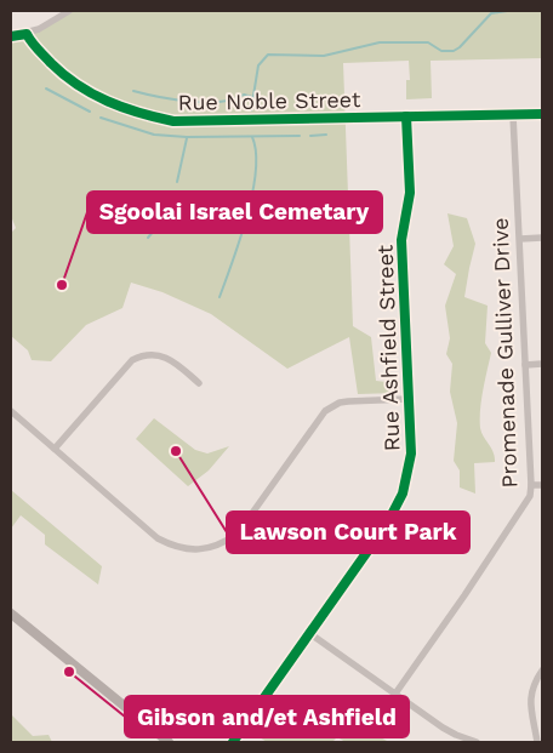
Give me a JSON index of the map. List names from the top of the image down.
{
  "streets": {
    "street": ["Rue Noble Street", "Rue Ashfield Street", "Promenade Gulliver Drive"]
  },
  "crossings": [
    ["Rue Noble Street", "Rue Ashfield Street"],
    ["Rue Noble Street", "Promenade Gulliver Drive"]
  ],
  "places": ["Sgoolai Israel Cemetary", "Lawson Court Park", "Gibson and/et Ashfield"]
}
